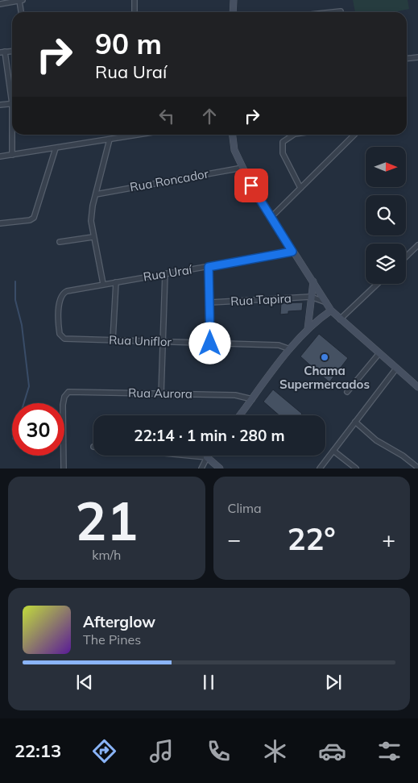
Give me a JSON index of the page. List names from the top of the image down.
{
  "streets": {
    "street": [
      "Rua Roncador",
      "Rua Uraí",
      "Rua Tapira",
      "Rua Uniflor",
      "Rua Aurora"
    ]
  },
  "crossings": [
    ["Rua Uraí", "Rua Uniflor"]
  ],
  "places": ["Chama Supermercados"],
  "north": "right",
  "page": {
    "turn": ["90 m", "Rua Uraí"],
    "limit": "30",
    "trip": "22:14 · 1 min · 280 m",
    "tile": [
      ["21", "km/h"],
      "Clima"
    ],
    "heat": ["−", "22°", "+"],
    "song": ["Afterglow", "The Pines"],
    "tabs": "22:13"
  }
}
